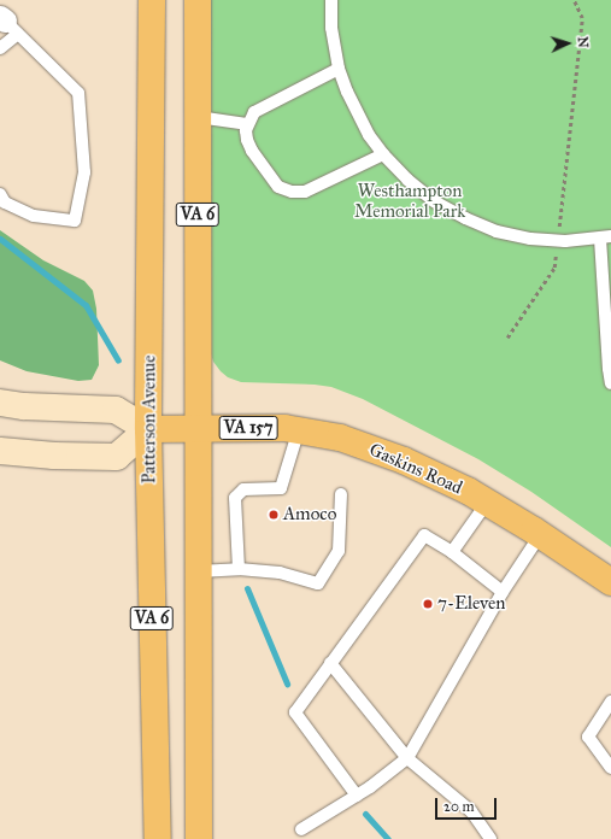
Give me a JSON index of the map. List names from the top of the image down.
{
  "streets": {
    "main road": [
      "VA 6",
      "Patterson Avenue",
      "VA 157",
      "Gaskins Road"
    ]
  },
  "crossings": [
    ["VA 6", "VA 157"],
    ["VA 6", "Gaskins Road"],
    ["Patterson Avenue", "VA 157"],
    ["VA 157", "Gaskins Road"]
  ],
  "parks": ["Westhampton Memorial Park"],
  "places": ["Amoco", "7-Eleven"],
  "scale_bar": "20 m",
  "north": "right"
}
